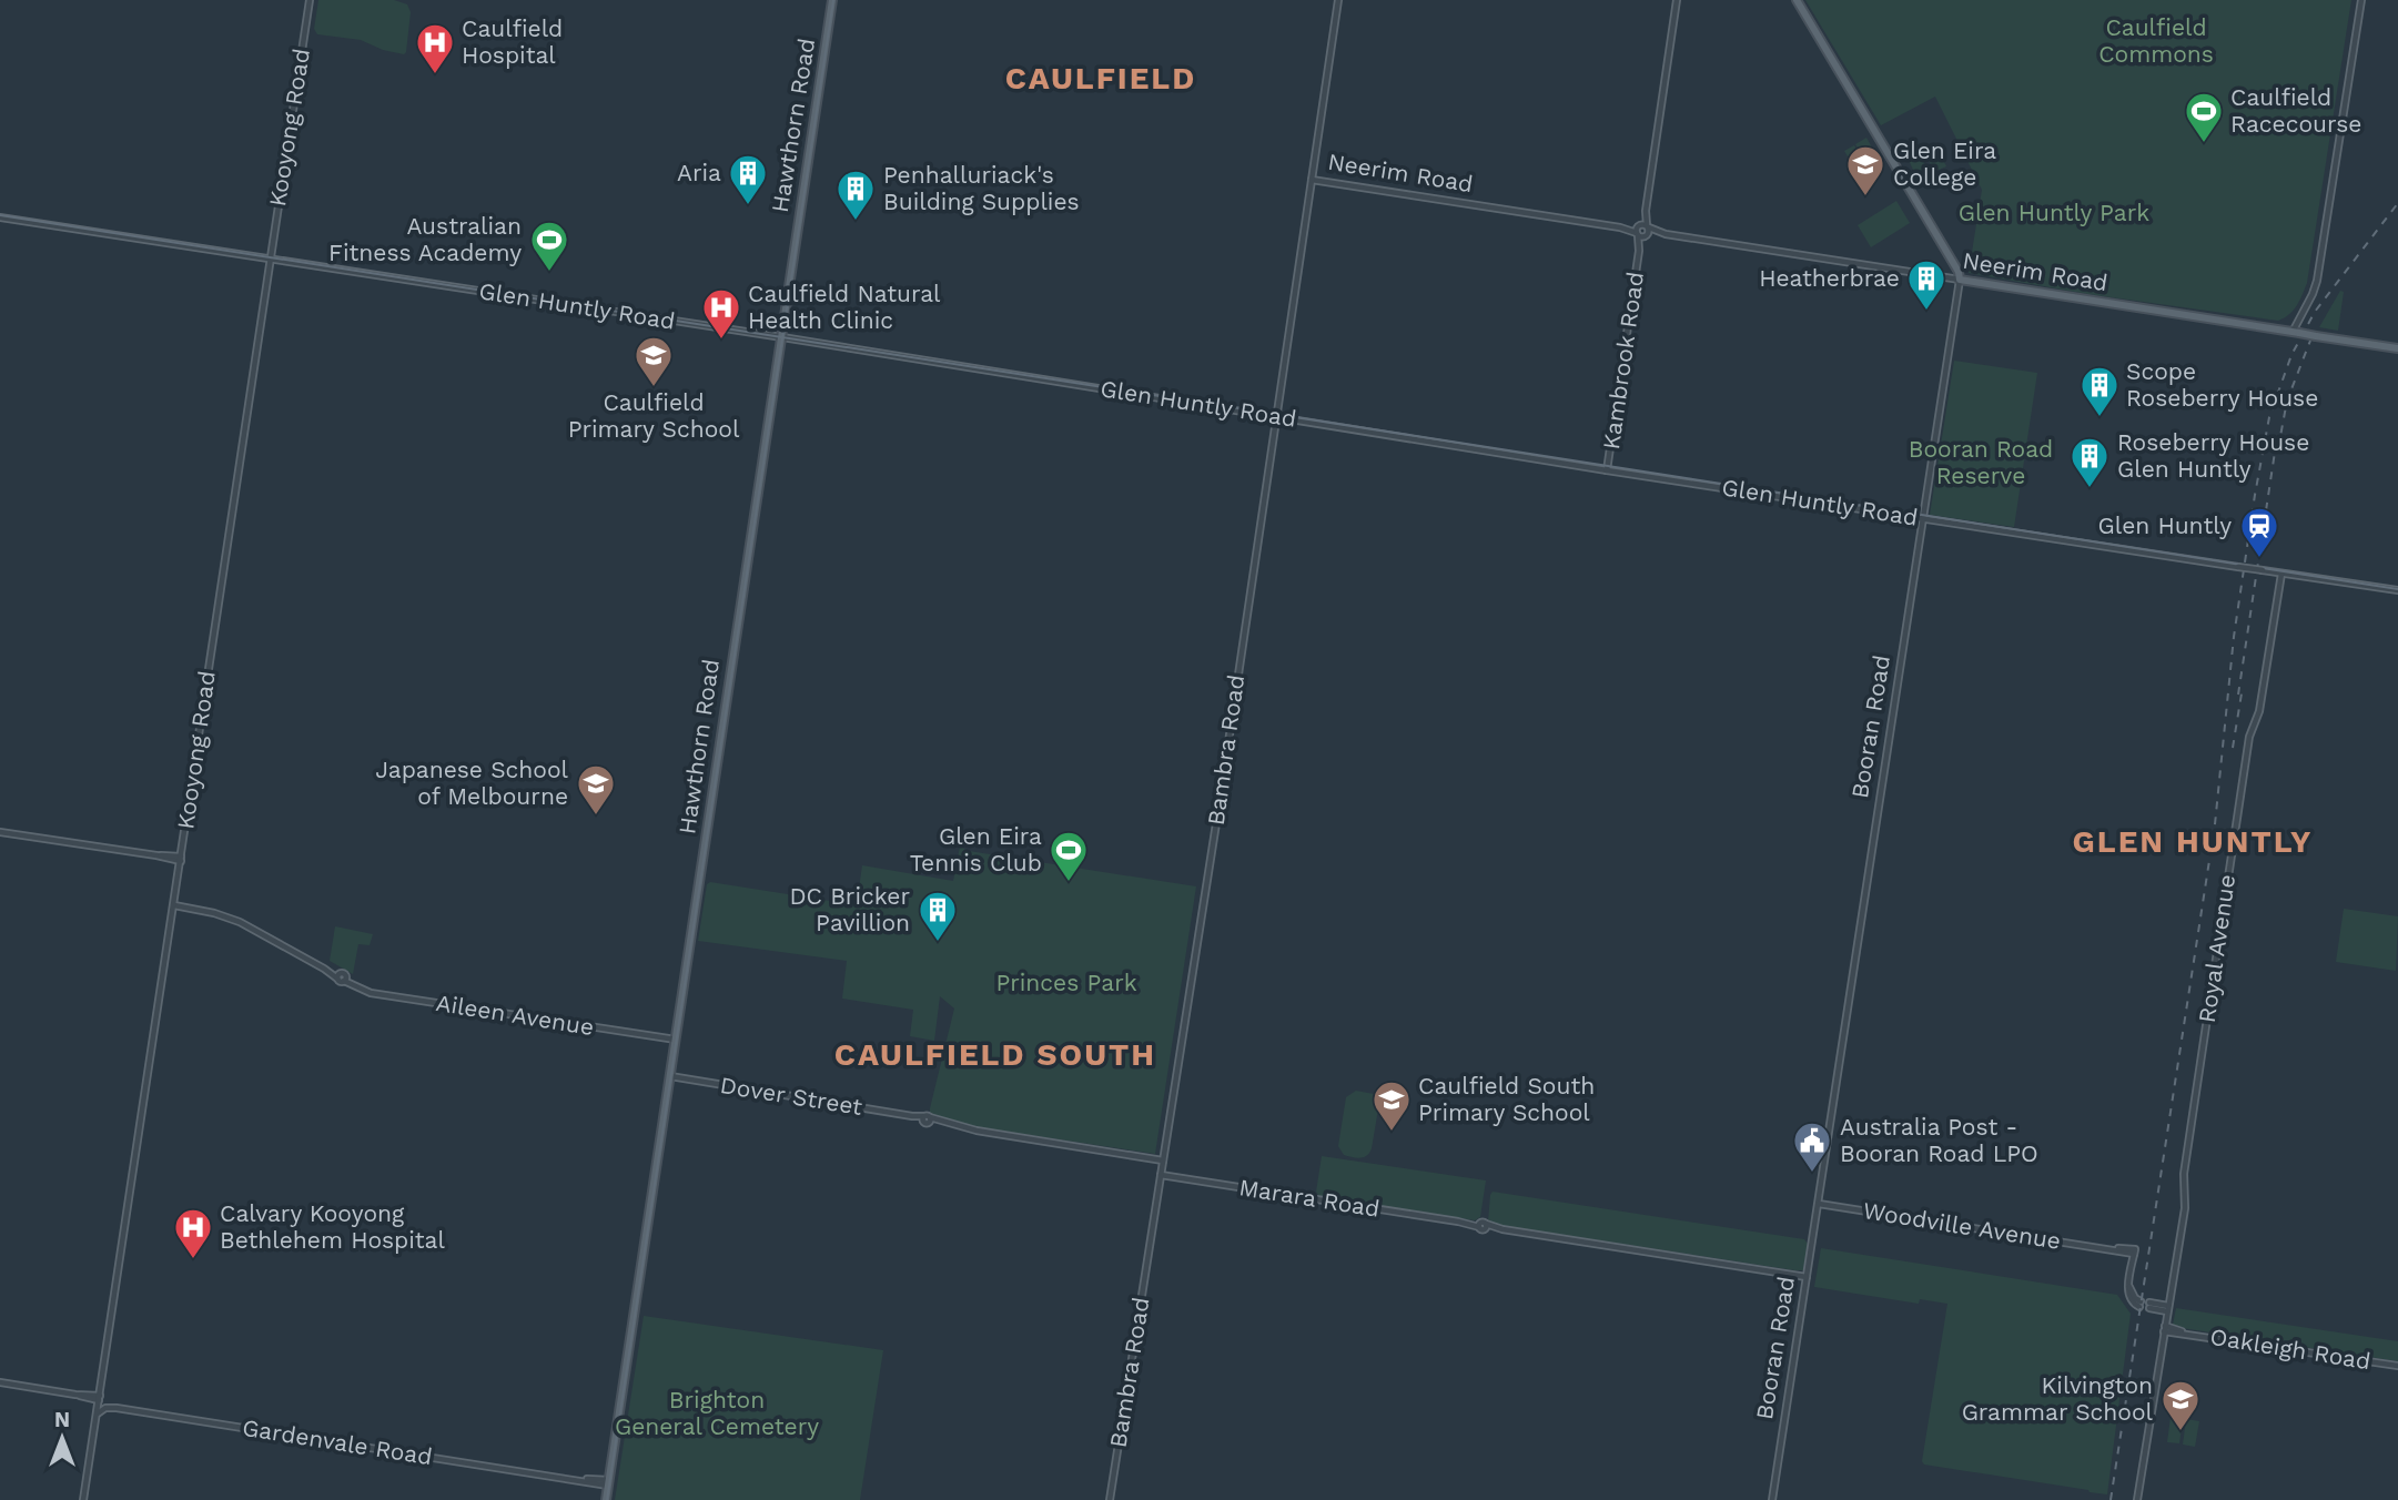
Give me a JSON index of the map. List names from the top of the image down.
{
  "streets": {
    "main road": ["Hawthorn Road", "Neerim Road"],
    "street": [
      "Kooyong Road",
      "Glen Huntly Road",
      "Kambrook Road",
      "Booran Road",
      "Bambra Road",
      "Royal Avenue",
      "Aileen Avenue",
      "Dover Street",
      "Marara Road",
      "Woodville Avenue",
      "Oakleigh Road",
      "Gardenvale Road"
    ]
  },
  "crossings": [
    ["Hawthorn Road", "Glen Huntly Road"],
    ["Hawthorn Road", "Aileen Avenue"],
    ["Hawthorn Road", "Dover Street"],
    ["Hawthorn Road", "Gardenvale Road"],
    ["Kooyong Road", "Glen Huntly Road"],
    ["Kooyong Road", "Aileen Avenue"],
    ["Kooyong Road", "Gardenvale Road"],
    ["Neerim Road", "Kambrook Road"],
    ["Neerim Road", "Booran Road"],
    ["Neerim Road", "Bambra Road"],
    ["Glen Huntly Road", "Kambrook Road"],
    ["Glen Huntly Road", "Booran Road"],
    ["Glen Huntly Road", "Bambra Road"],
    ["Glen Huntly Road", "Royal Avenue"],
    ["Booran Road", "Marara Road"],
    ["Booran Road", "Woodville Avenue"],
    ["Bambra Road", "Dover Street"],
    ["Bambra Road", "Marara Road"],
    ["Royal Avenue", "Oakleigh Road"]
  ],
  "districts": ["CAULFIELD", "GLEN HUNTLY", "CAULFIELD SOUTH"],
  "parks": [
    "Caulfield Commons",
    "Glen Huntly Park",
    "Booran Road Reserve",
    "Princes Park",
    "Brighton General Cemetery"
  ],
  "places": {
    "hospital": ["Caulfield Hospital", "Caulfield Natural Health Clinic", "Calvary Kooyong Bethlehem Hospital"],
    "sports": ["Caulfield Racecourse", "Australian Fitness Academy", "Glen Eira Tennis Club"],
    "school or university": [
      "Glen Eira College",
      "Caulfield Primary School",
      "Japanese School of Melbourne",
      "Caulfield South Primary School",
      "Kilvington Grammar School"
    ],
    "building": [
      "Aria",
      "Penhalluriack's Building Supplies",
      "Heatherbrae",
      "Scope Roseberry House",
      "Roseberry House Glen Huntly",
      "DC Bricker Pavillion"
    ],
    "station": ["Glen Huntly"],
    "public building": ["Australia Post - Booran Road LPO"]
  },
  "north": "top"
}
